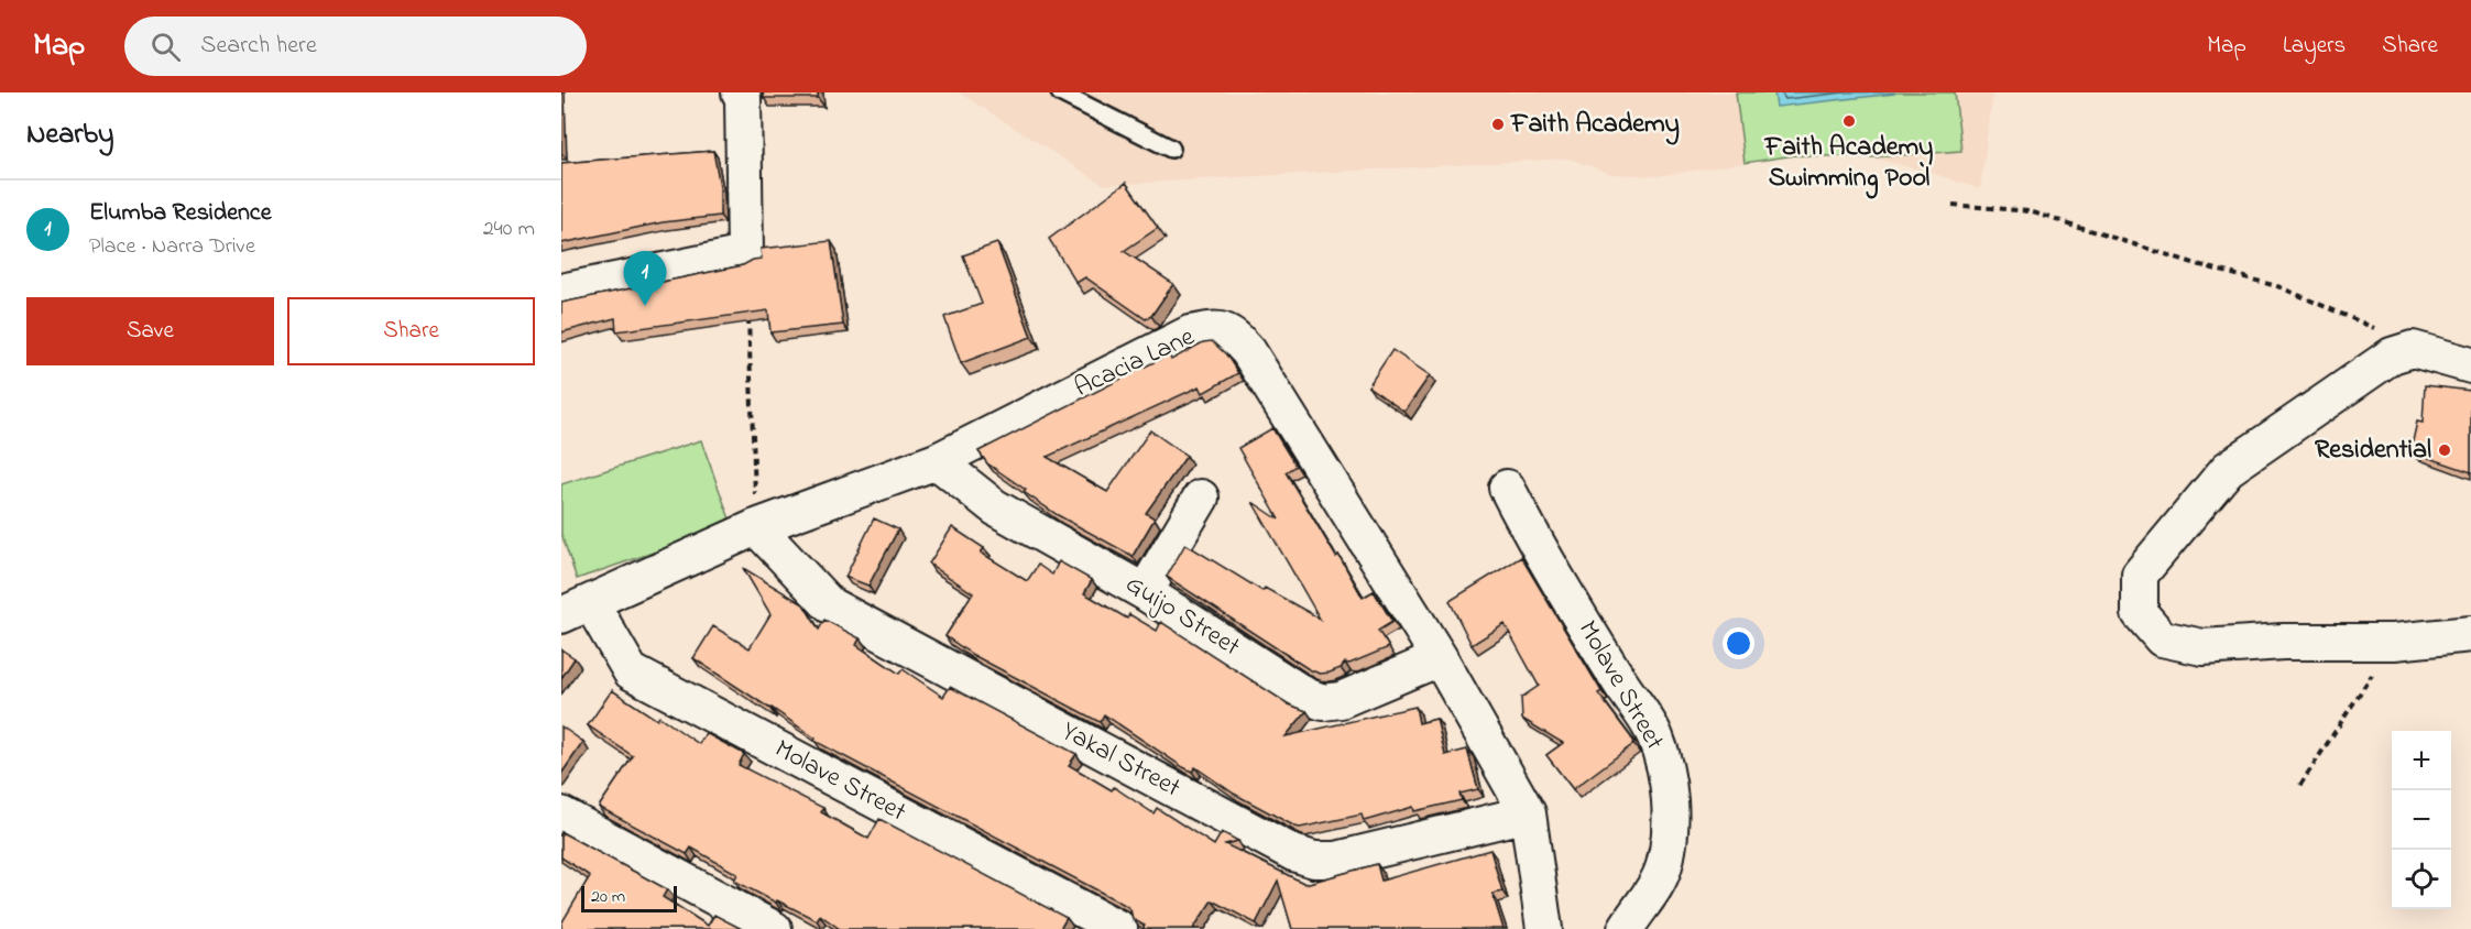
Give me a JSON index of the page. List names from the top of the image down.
{
  "streets": {
    "street": [
      "Acacia Lane",
      "Guijo Street",
      "Molave Street",
      "Yakal Street"
    ]
  },
  "crossings": [
    ["Acacia Lane", "Guijo Street"],
    ["Acacia Lane", "Molave Street"],
    ["Acacia Lane", "Yakal Street"]
  ],
  "places": ["Faith Academy Swimming Pool", "Faith Academy", "Residential"],
  "scale_bar": "20 m",
  "page": {
    "header": "Map",
    "search": "Search here",
    "nav": ["Map", "Layers", "Share"],
    "heading": "Nearby",
    "list": [
      {
        "mark": "1",
        "name": "Elumba Residence",
        "note": "Place · Narra Drive",
        "value": "240 m"
      }
    ],
    "pins": "1",
    "buttons": ["Save", "Share"],
    "map_buttons": ["+", "−"],
    "scale": "20 m"
  }
}
